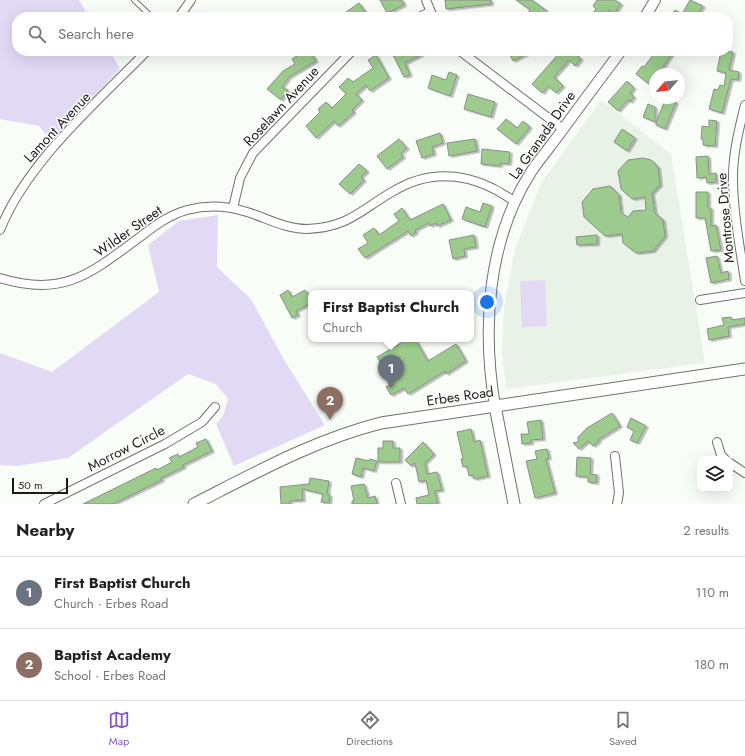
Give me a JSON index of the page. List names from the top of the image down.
{
  "streets": {
    "main road": ["La Granada Drive", "Erbes Road"],
    "street": [
      "Roselawn Avenue",
      "Lamont Avenue",
      "Montrose Drive",
      "Wilder Street",
      "Morrow Circle"
    ]
  },
  "crossings": [
    ["Roselawn Avenue", "Wilder Street"],
    ["La Granada Drive", "Wilder Street"],
    ["La Granada Drive", "Erbes Road"]
  ],
  "scale_bar": "50 m",
  "north": "bottom left",
  "page": {
    "search": "Search here",
    "popup": ["First Baptist Church", "Church"],
    "pins": ["1", "2"],
    "scale": "50 m",
    "heading": ["Nearby", "2 results"],
    "list": [
      {
        "mark": "1",
        "name": "First Baptist Church",
        "note": "Church · Erbes Road",
        "value": "110 m"
      },
      {
        "mark": "2",
        "name": "Baptist Academy",
        "note": "School · Erbes Road",
        "value": "180 m"
      }
    ],
    "nav": ["Map", "Directions", "Saved"]
  }
}
